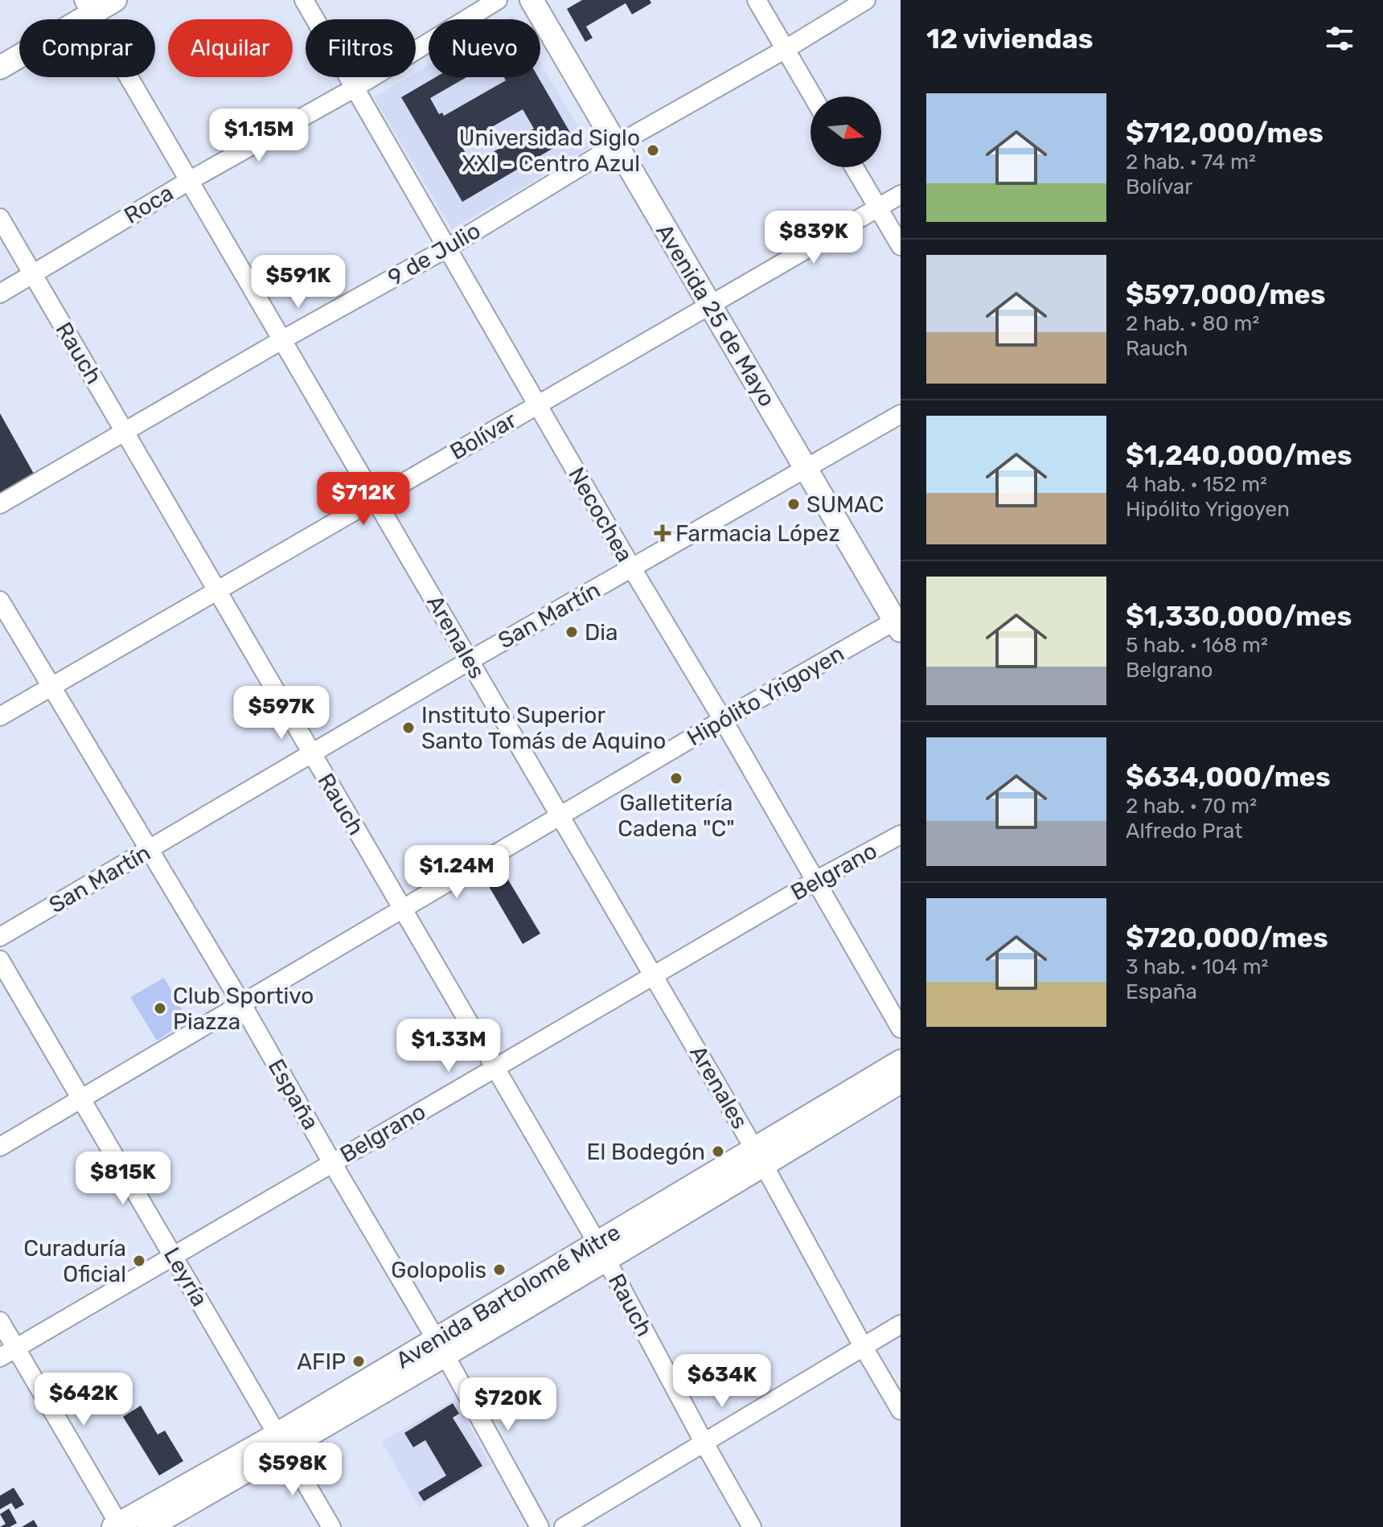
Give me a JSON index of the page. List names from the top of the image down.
{
  "streets": {
    "main road": ["Avenida 25 de Mayo", "Avenida Bartolomé Mitre"],
    "street": [
      "Roca",
      "9 de Julio",
      "Rauch",
      "Bolívar",
      "Necochea",
      "San Martín",
      "Arenales",
      "Hipólito Yrigoyen",
      "Belgrano",
      "España",
      "Leyría"
    ]
  },
  "crossings": [
    ["Roca", "Rauch"],
    ["Roca", "Necochea"],
    ["Roca", "Arenales"],
    ["9 de Julio", "Avenida 25 de Mayo"],
    ["9 de Julio", "Rauch"],
    ["9 de Julio", "Necochea"],
    ["9 de Julio", "Arenales"],
    ["Avenida 25 de Mayo", "Bolívar"],
    ["Avenida 25 de Mayo", "San Martín"],
    ["Avenida 25 de Mayo", "Hipólito Yrigoyen"],
    ["Rauch", "Bolívar"],
    ["Rauch", "San Martín"],
    ["Rauch", "Hipólito Yrigoyen"],
    ["Rauch", "Belgrano"],
    ["Rauch", "Avenida Bartolomé Mitre"],
    ["Bolívar", "Necochea"],
    ["Bolívar", "Arenales"],
    ["Bolívar", "España"],
    ["Necochea", "San Martín"],
    ["Necochea", "Hipólito Yrigoyen"],
    ["Necochea", "Belgrano"],
    ["San Martín", "Arenales"],
    ["San Martín", "España"],
    ["Arenales", "Hipólito Yrigoyen"],
    ["Arenales", "Belgrano"],
    ["Arenales", "Avenida Bartolomé Mitre"],
    ["Hipólito Yrigoyen", "España"],
    ["Hipólito Yrigoyen", "Leyría"],
    ["Belgrano", "España"],
    ["Belgrano", "Leyría"],
    ["España", "Avenida Bartolomé Mitre"],
    ["Leyría", "Avenida Bartolomé Mitre"]
  ],
  "places": {
    "other": [
      "Universidad Siglo XXI - Centro Azul",
      "SUMAC",
      "Dia",
      "Instituto Superior Santo Tomás de Aquino",
      "Galletitería Cadena \"C\"",
      "Club Sportivo Piazza",
      "El Bodegón",
      "Curaduría Oficial",
      "Golopolis",
      "AFIP"
    ],
    "health": ["Farmacia López"]
  },
  "north": "right",
  "page": {
    "heading": "12 viviendas",
    "chip": [
      "Comprar",
      "Alquilar",
      "Filtros",
      "Nuevo"
    ],
    "list": [
      {
        "name": "$712,000/mes",
        "note": "2 hab. · 74 m² · Bolívar"
      },
      {
        "name": "$597,000/mes",
        "note": "2 hab. · 80 m² · Rauch"
      },
      {
        "name": "$1,240,000/mes",
        "note": "4 hab. · 152 m² · Hipólito Yrigoyen"
      },
      {
        "name": "$1,330,000/mes",
        "note": "5 hab. · 168 m² · Belgrano"
      },
      {
        "name": "$634,000/mes",
        "note": "2 hab. · 70 m² · Alfredo Prat"
      },
      {
        "name": "$720,000/mes",
        "note": "3 hab. · 104 m² · España"
      }
    ],
    "price": [
      "$1.15M",
      "$839K",
      "$591K",
      "$712K",
      "$597K",
      "$1.24M",
      "$1.33M",
      "$815K",
      "$634K",
      "$642K",
      "$720K",
      "$598K"
    ]
  }
}
